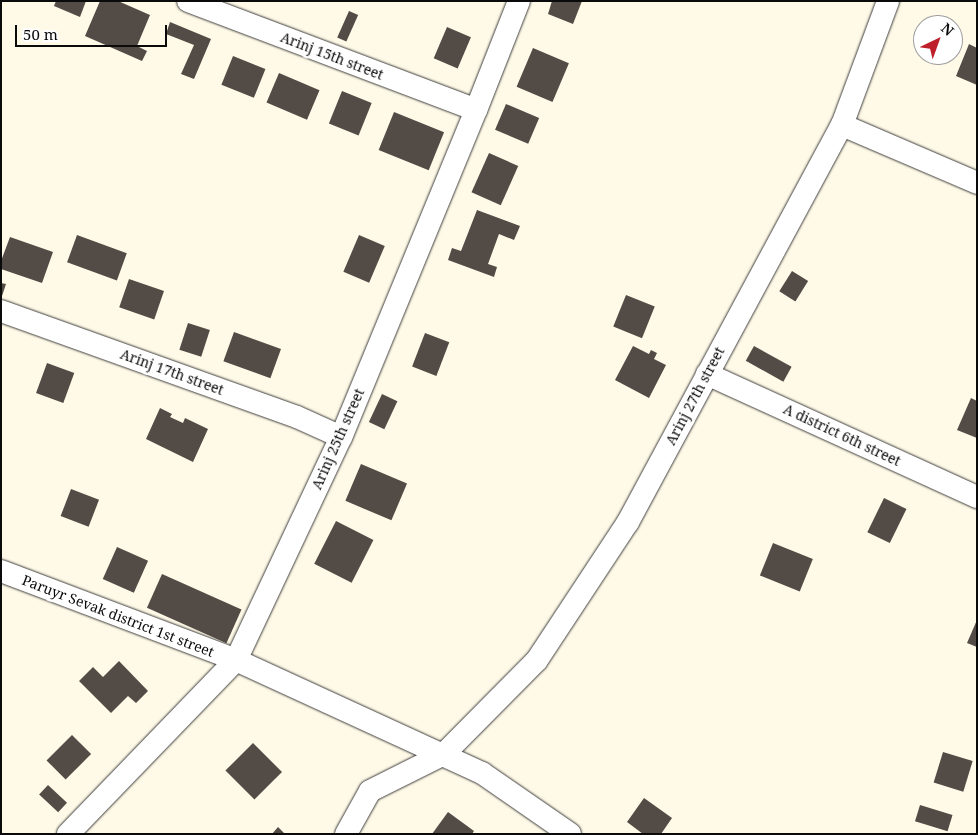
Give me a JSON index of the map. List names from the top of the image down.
{
  "streets": {
    "street": [
      "Arinj 15th street",
      "Arinj 17th street",
      "Arinj 27th street",
      "A district 6th street",
      "Arinj 25th street",
      "Paruyr Sevak district 1st street"
    ]
  },
  "crossings": [
    ["Arinj 15th street", "Arinj 25th street"],
    ["Arinj 17th street", "Arinj 25th street"],
    ["Arinj 27th street", "A district 6th street"],
    ["Arinj 25th street", "Paruyr Sevak district 1st street"]
  ],
  "scale_bar": "50 m",
  "north": "top right"
}
